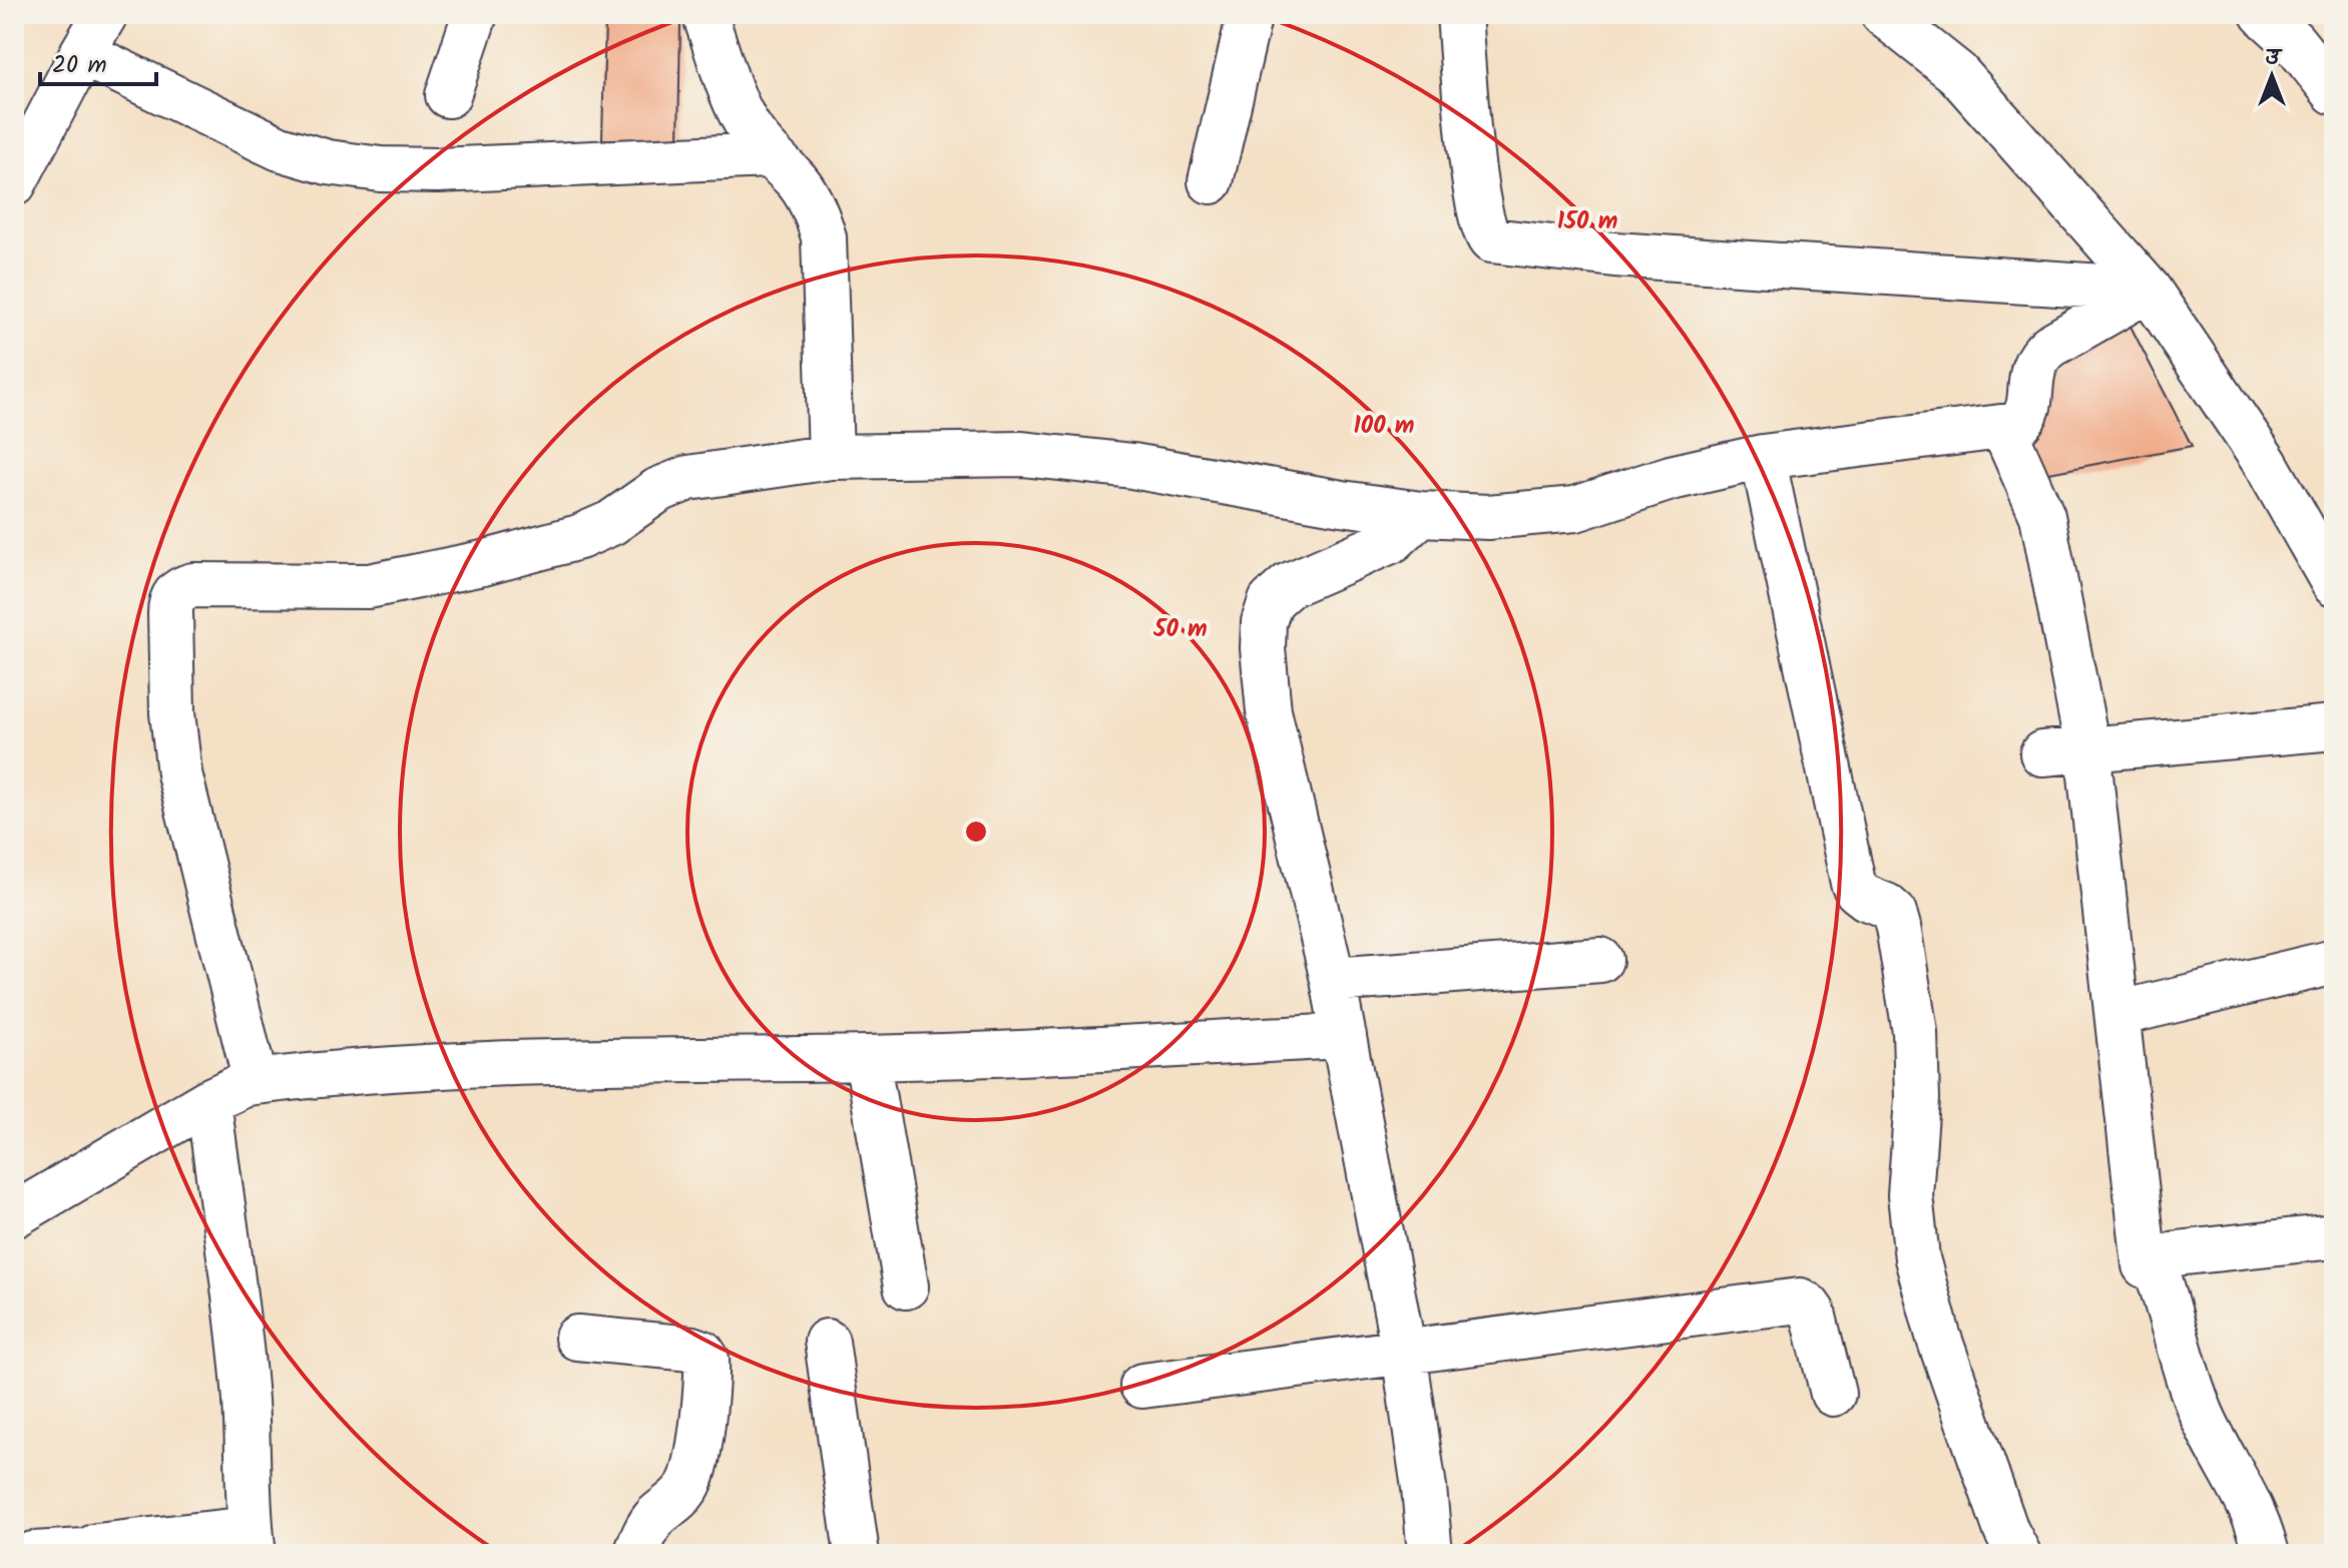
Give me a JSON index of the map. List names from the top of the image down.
{
  "scale_bar": "20 m",
  "north": "top",
  "rings": ["150 m", "100 m", "50 m"]
}
